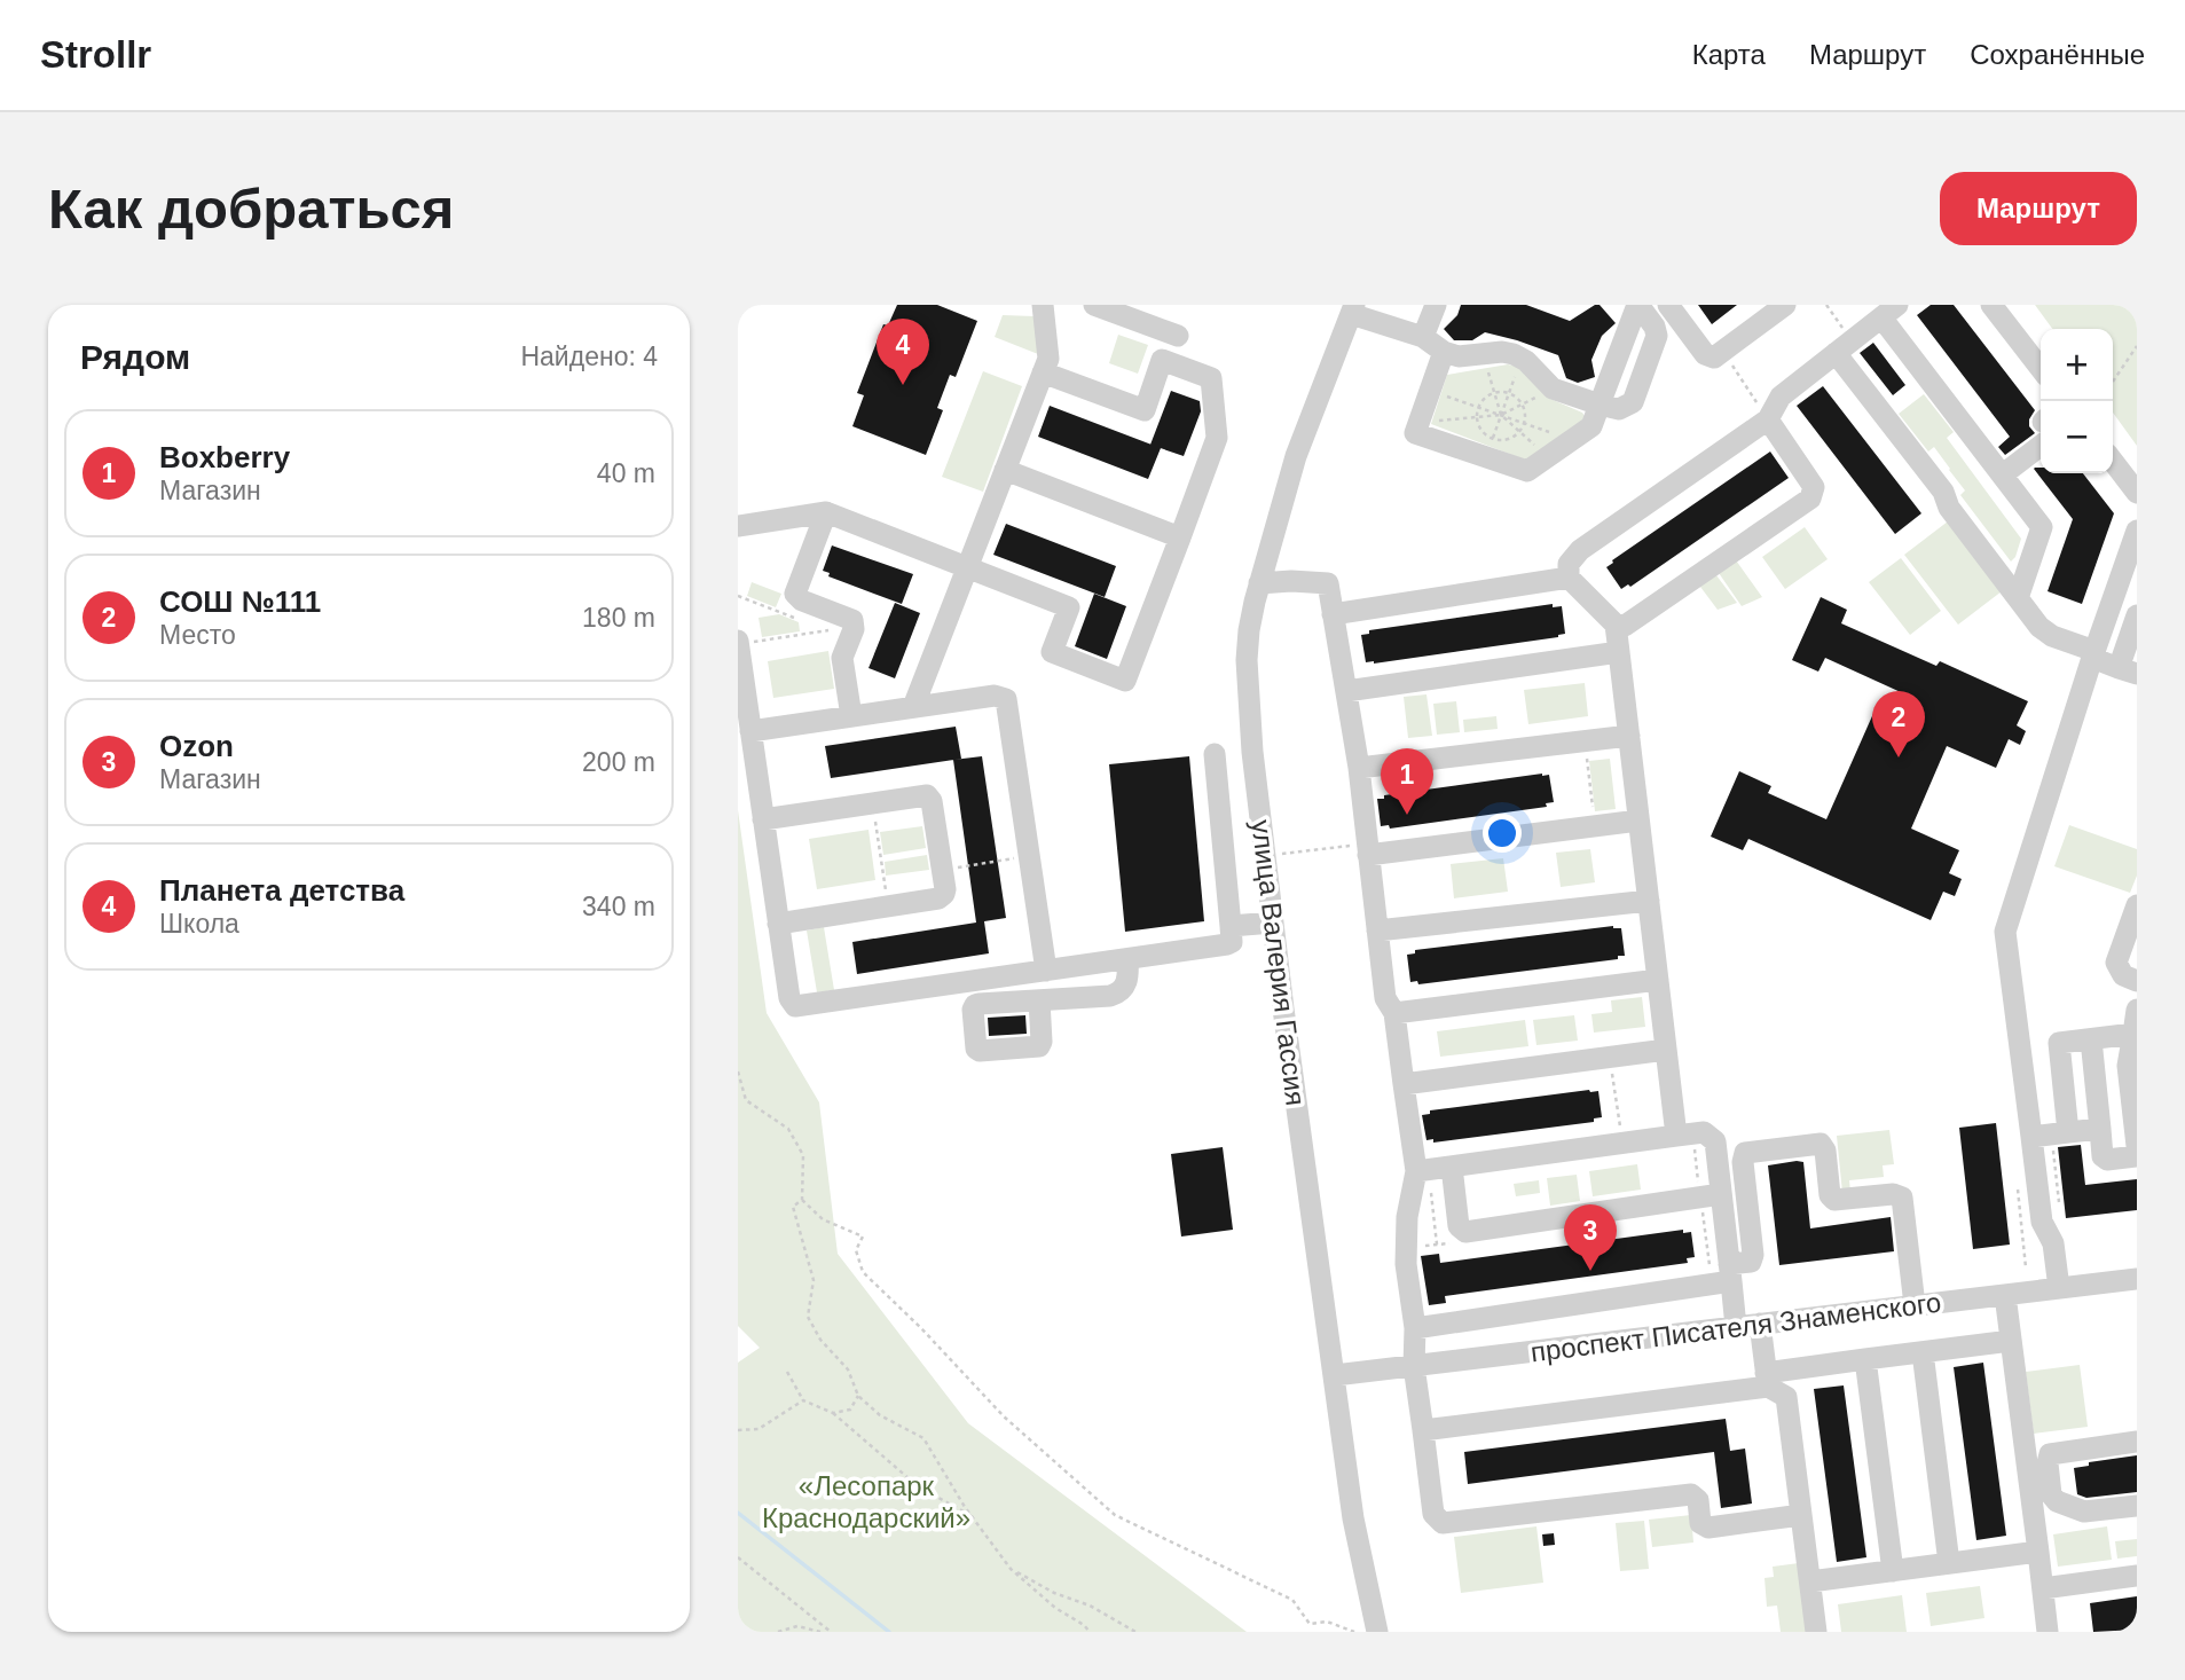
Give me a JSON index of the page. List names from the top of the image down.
{
  "streets": {
    "street": ["улица Валерия Гассия", "проспект Писателя Знаменского"]
  },
  "crossings": [
    ["улица Валерия Гассия", "проспект Писателя Знаменского"]
  ],
  "parks": ["«Лесопарк Краснодарский»"],
  "page": {
    "header": "Strollr",
    "nav": ["Карта", "Маршрут", "Сохранённые"],
    "buttons": "Маршрут",
    "title": "Как добраться",
    "heading": ["Рядом", "Найдено: 4"],
    "pins": [
      "4",
      "2",
      "1",
      "3"
    ],
    "map_buttons": ["+", "−"],
    "list": [
      {
        "mark": "1",
        "name": "Boxberry",
        "note": "Магазин",
        "value": "40 m"
      },
      {
        "mark": "2",
        "name": "СОШ №111",
        "note": "Место",
        "value": "180 m"
      },
      {
        "mark": "3",
        "name": "Ozon",
        "note": "Магазин",
        "value": "200 m"
      },
      {
        "mark": "4",
        "name": "Планета детства",
        "note": "Школа",
        "value": "340 m"
      }
    ]
  }
}
